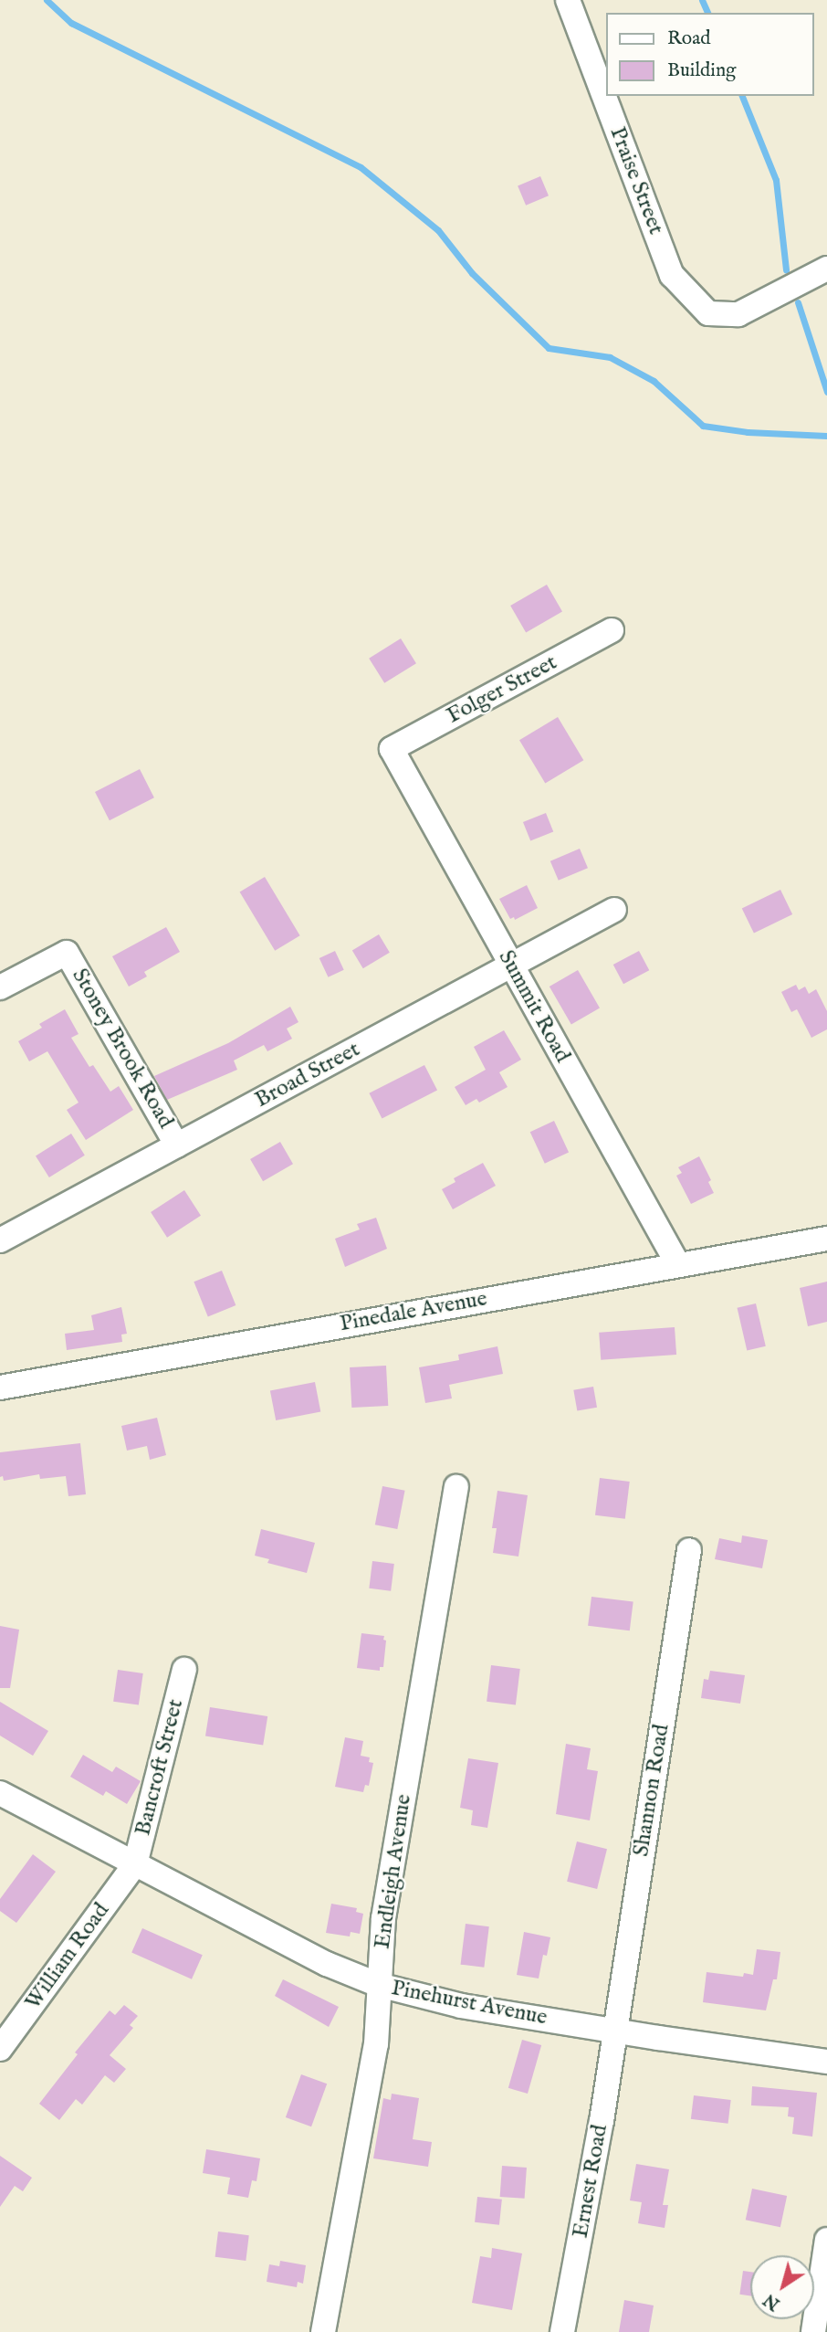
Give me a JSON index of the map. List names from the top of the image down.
{
  "streets": {
    "street": [
      "Praise Street",
      "Folger Street",
      "Summit Road",
      "Stoney Brook Road",
      "Broad Street",
      "Pinedale Avenue",
      "Bancroft Street",
      "Shannon Road",
      "Endleigh Avenue",
      "William Road",
      "Pinehurst Avenue",
      "Ernest Road"
    ]
  },
  "crossings": [
    ["Folger Street", "Summit Road"],
    ["Summit Road", "Broad Street"],
    ["Summit Road", "Pinedale Avenue"],
    ["Stoney Brook Road", "Broad Street"],
    ["Bancroft Street", "William Road"],
    ["Bancroft Street", "Pinehurst Avenue"],
    ["Shannon Road", "Pinehurst Avenue"],
    ["Shannon Road", "Ernest Road"],
    ["Endleigh Avenue", "Pinehurst Avenue"],
    ["William Road", "Pinehurst Avenue"],
    ["Pinehurst Avenue", "Ernest Road"]
  ],
  "legend": ["Road", "Building"],
  "north": "bottom left"
}
